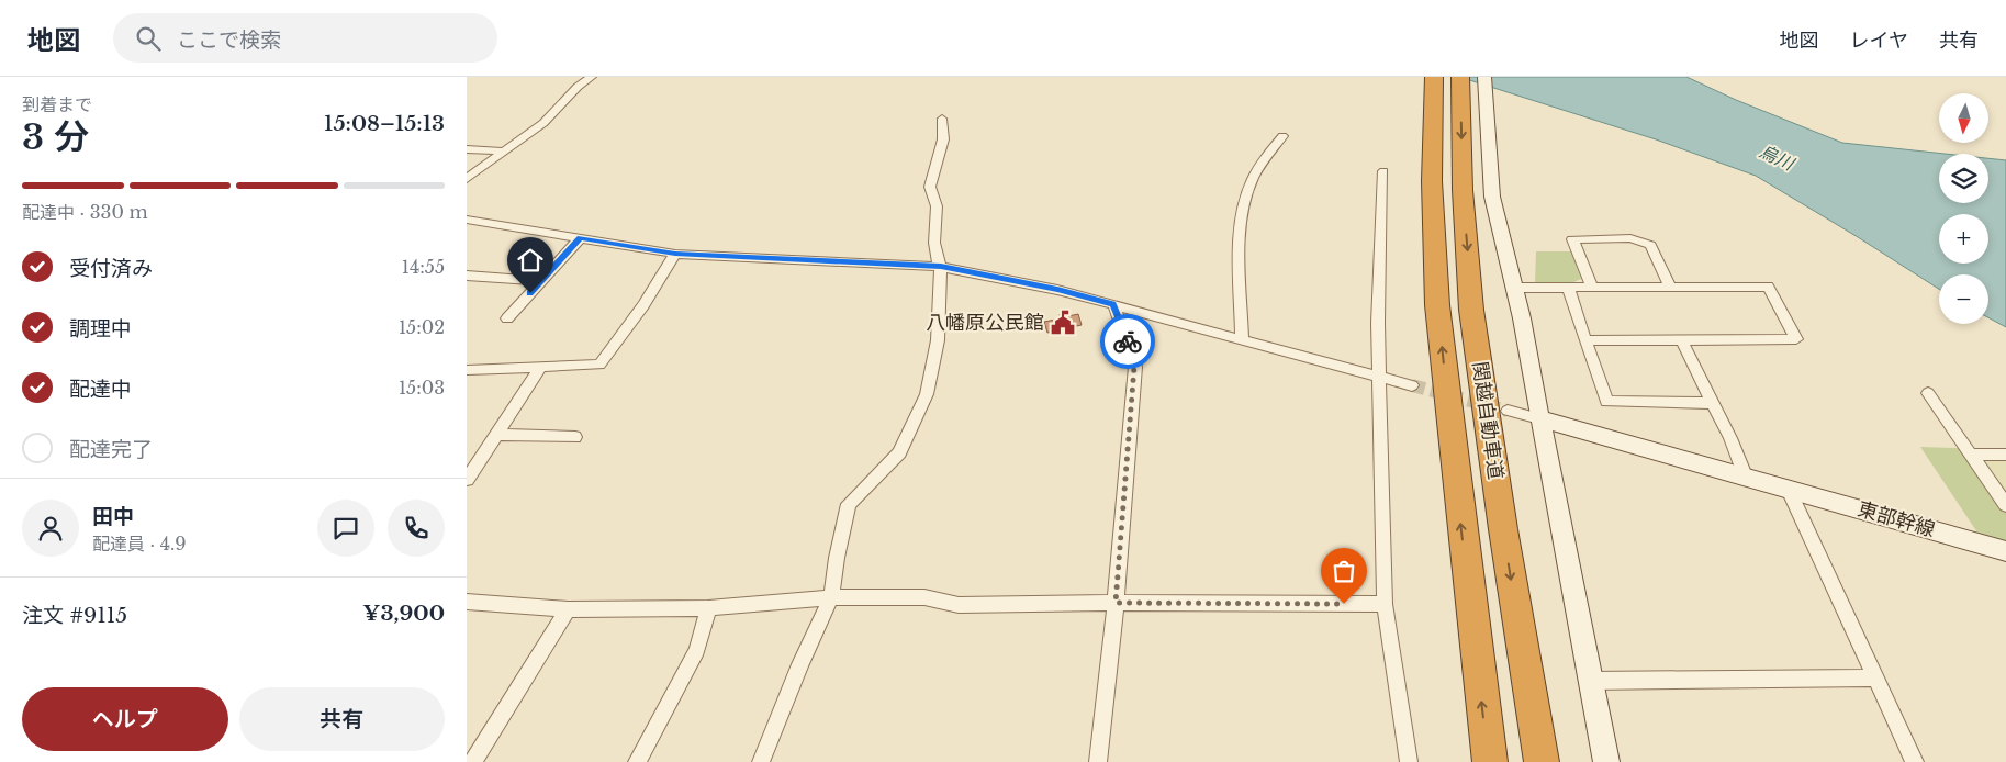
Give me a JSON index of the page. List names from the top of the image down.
{
  "streets": {
    "highway": ["関越自動車道"],
    "street": ["東部幹線"]
  },
  "water": ["烏川"],
  "places": {
    "public building": ["八幡原公民館"]
  },
  "north": "bottom",
  "page": {
    "header": "地図",
    "search": "ここで検索",
    "nav": ["地図", "レイヤ", "共有"],
    "heading": ["3 分", "到着まで", "15:08–15:13"],
    "panel": [
      "田中",
      "配達員 · 4.9",
      "注文 #9115",
      "¥3,900"
    ],
    "map_buttons": ["+", "−"],
    "bar": "配達中 · 330 m",
    "list": [
      ["受付済み", "14:55"],
      ["調理中", "15:02"],
      ["配達中", "15:03"],
      "配達完了"
    ],
    "buttons": ["ヘルプ", "共有"]
  }
}
